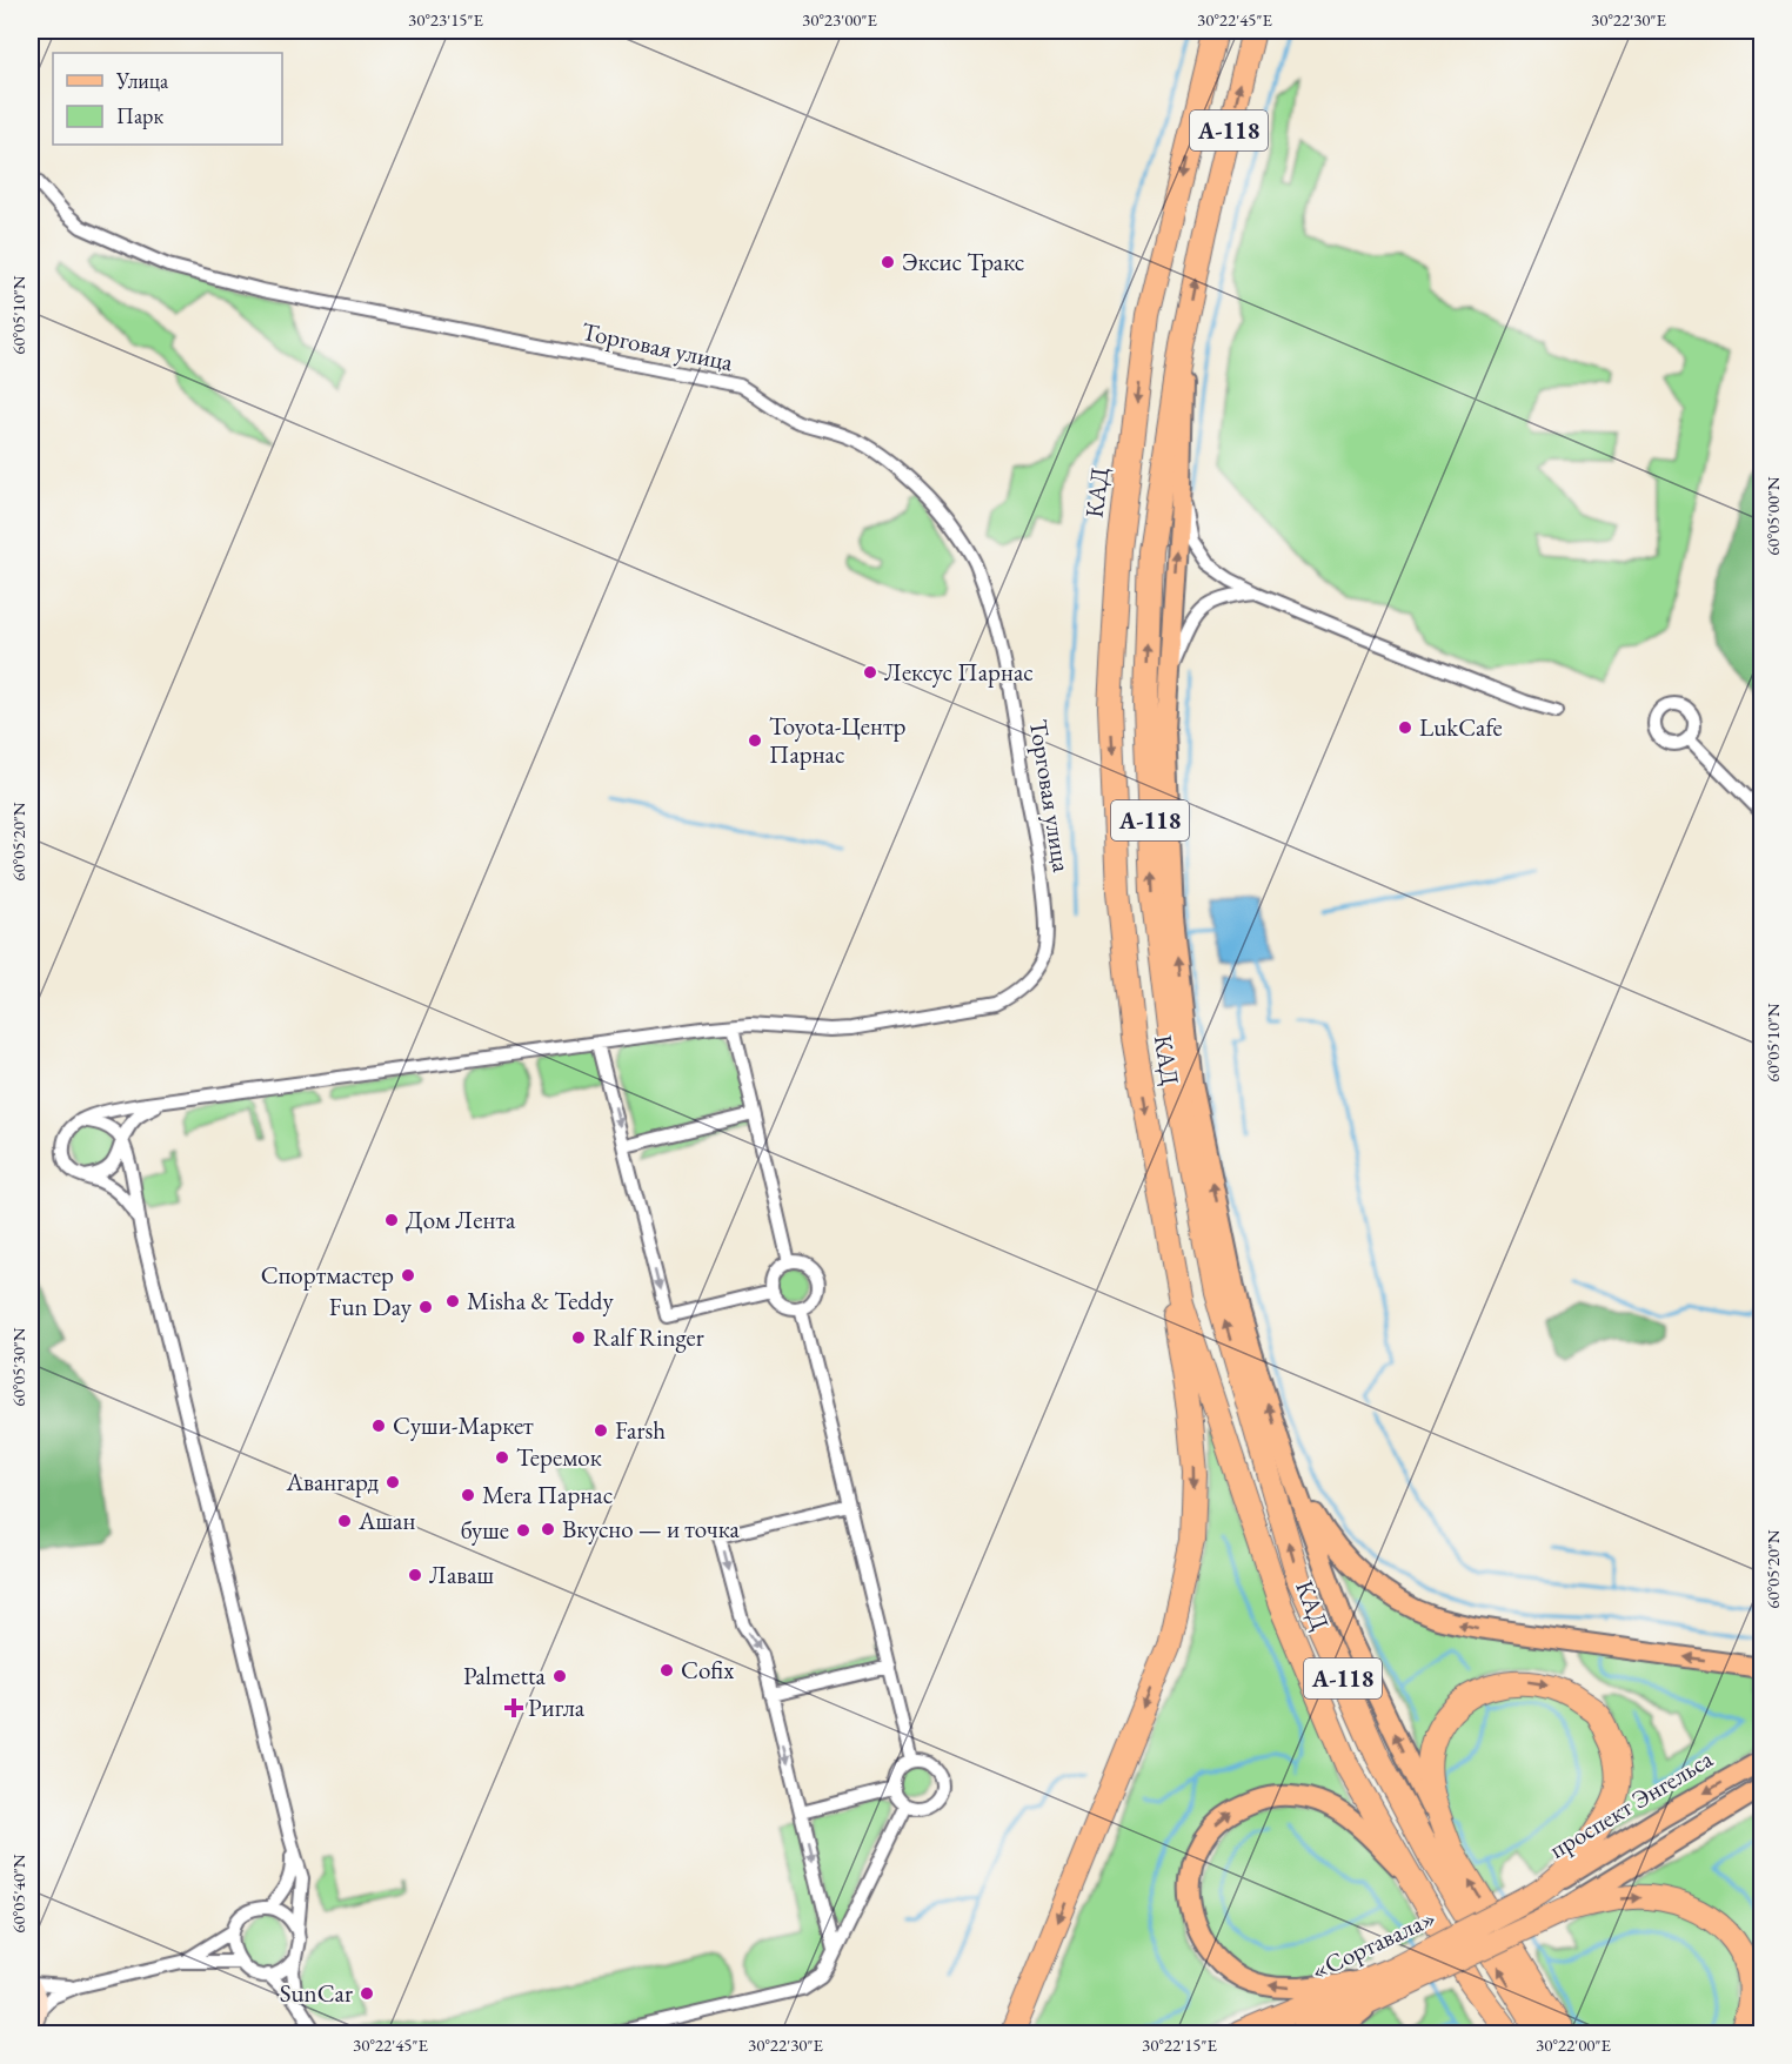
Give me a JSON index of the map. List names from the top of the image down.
{
  "streets": {
    "highway": ["А-118", "КАД", "«Сортавала»"],
    "main road": ["проспект Энгельса"],
    "street": ["Торговая улица"]
  },
  "crossings": [
    ["проспект Энгельса", "«Сортавала»"]
  ],
  "places": {
    "other": [
      "Эксис Тракс",
      "Лексус Парнас",
      "LukCafe",
      "Toyota-Центр Парнас",
      "Дом Лента",
      "Спортмастер",
      "Misha & Teddy",
      "Fun Day",
      "Ralf Ringer",
      "Суши-Маркет",
      "Farsh",
      "Теремок",
      "Авангард",
      "Мега Парнас",
      "Ашан",
      "Вкусно — и точка",
      "буше",
      "Лаваш",
      "Cofix",
      "Palmetta",
      "SunCar"
    ],
    "health": ["Ригла"]
  },
  "legend": ["Улица", "Парк"],
  "coordinates": [
    "30°23'15\"E",
    "30°23'00\"E",
    "30°22'45\"E",
    "30°22'30\"E",
    "60°05'10\"N",
    "60°05'00\"N",
    "60°05'20\"N",
    "60°05'30\"N",
    "60°05'40\"N",
    "30°22'15\"E",
    "30°22'00\"E"
  ]
}
